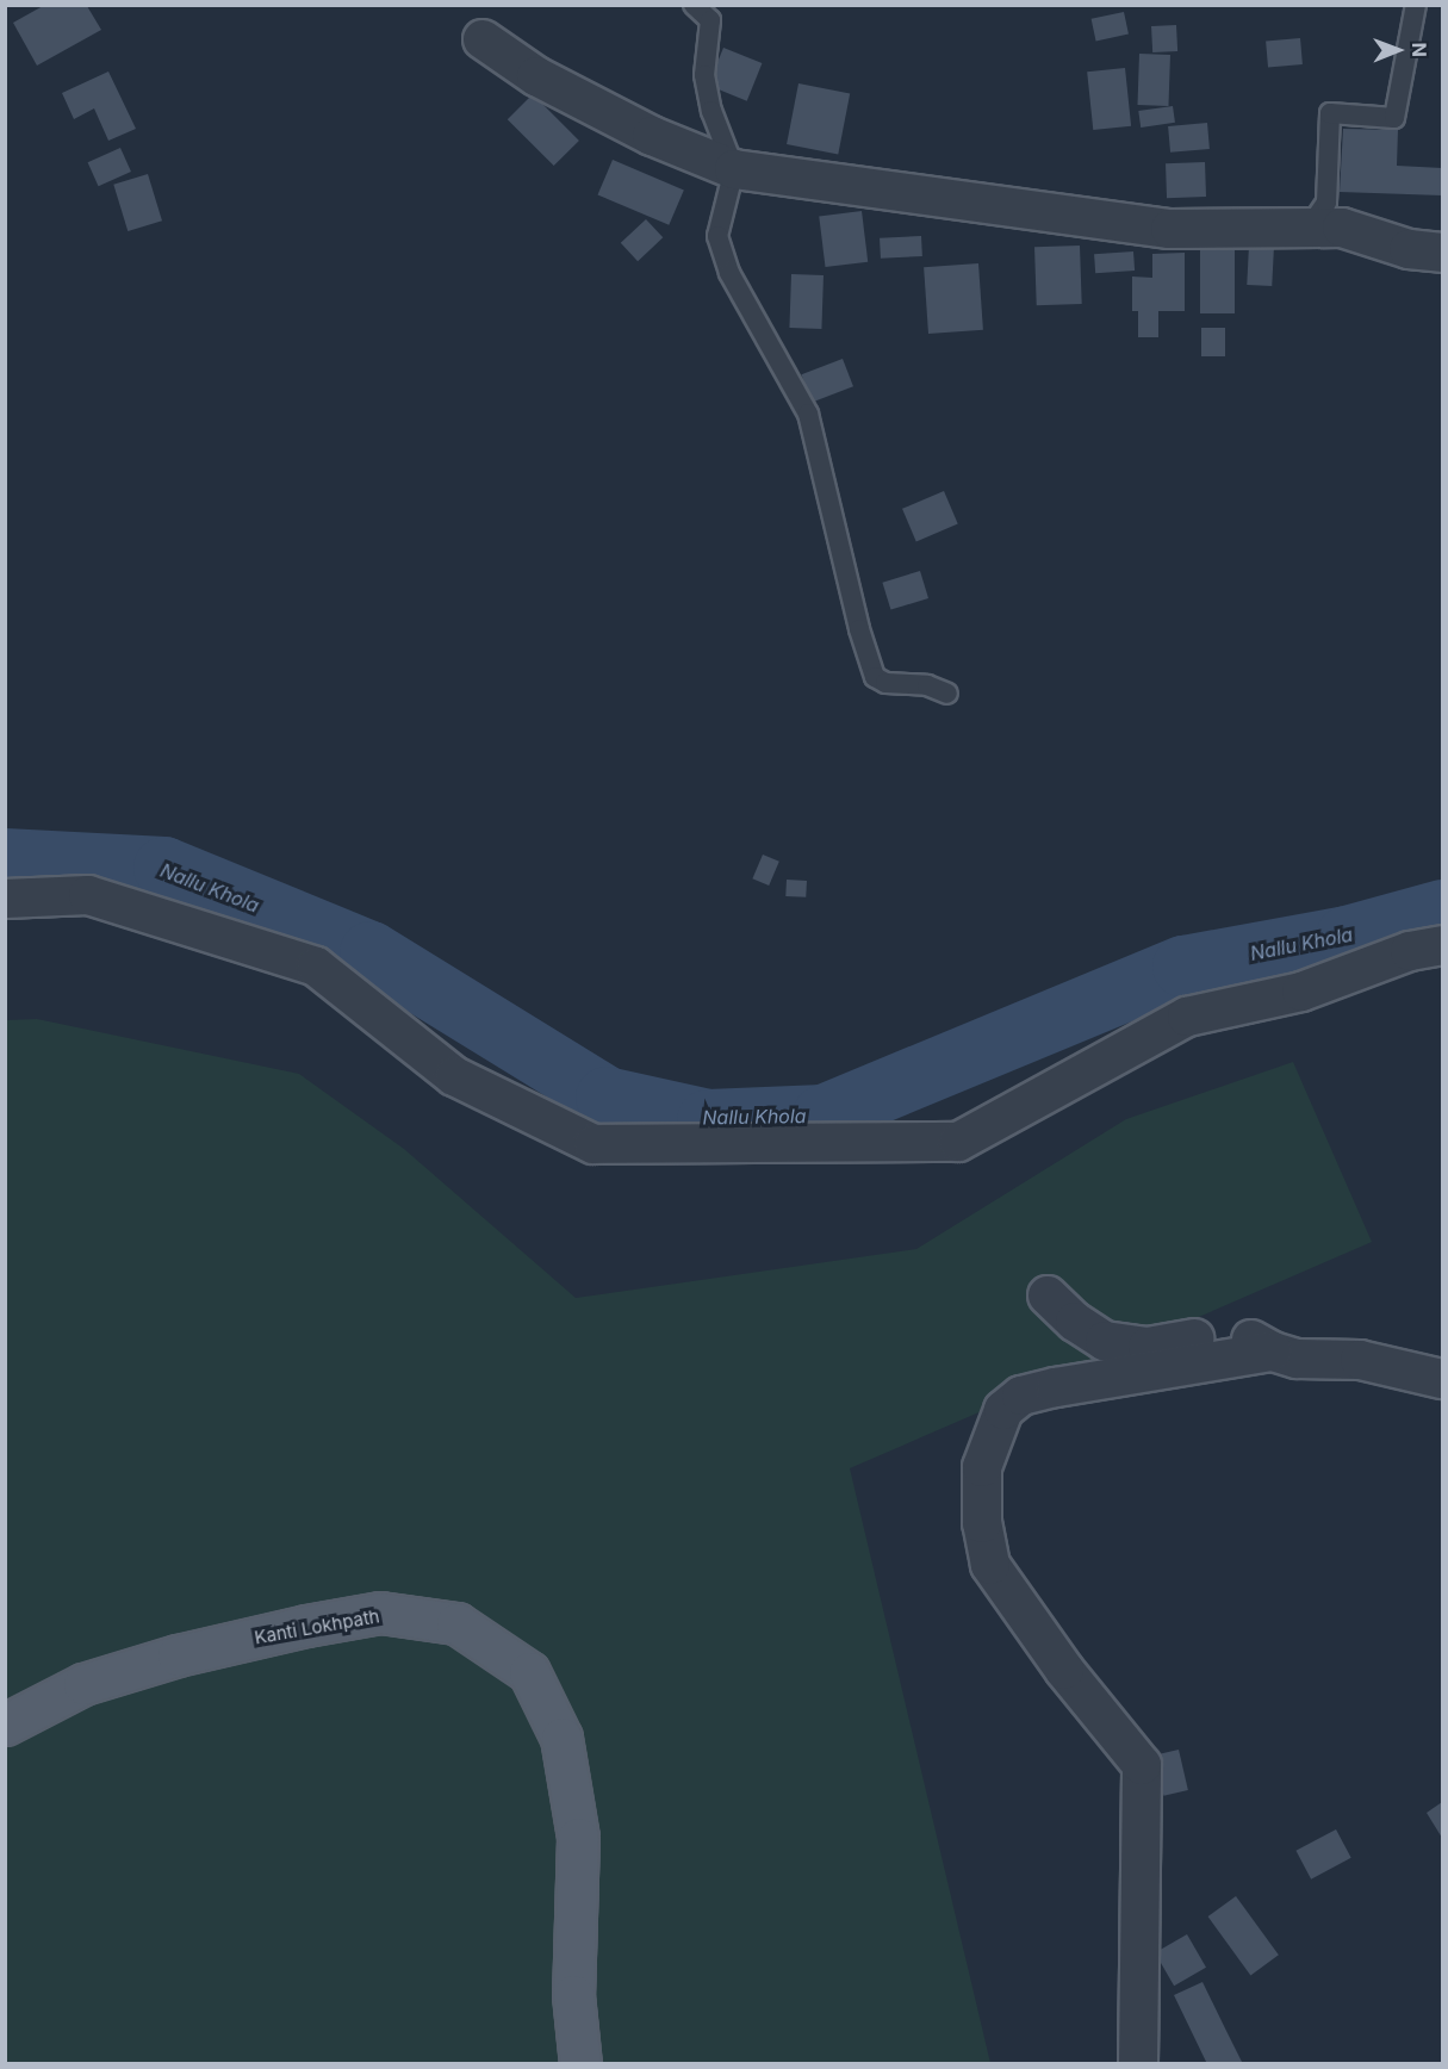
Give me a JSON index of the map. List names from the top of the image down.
{
  "streets": {
    "main road": ["Kanti Lokhpath"]
  },
  "water": ["Nallu Khola"],
  "north": "right"
}
